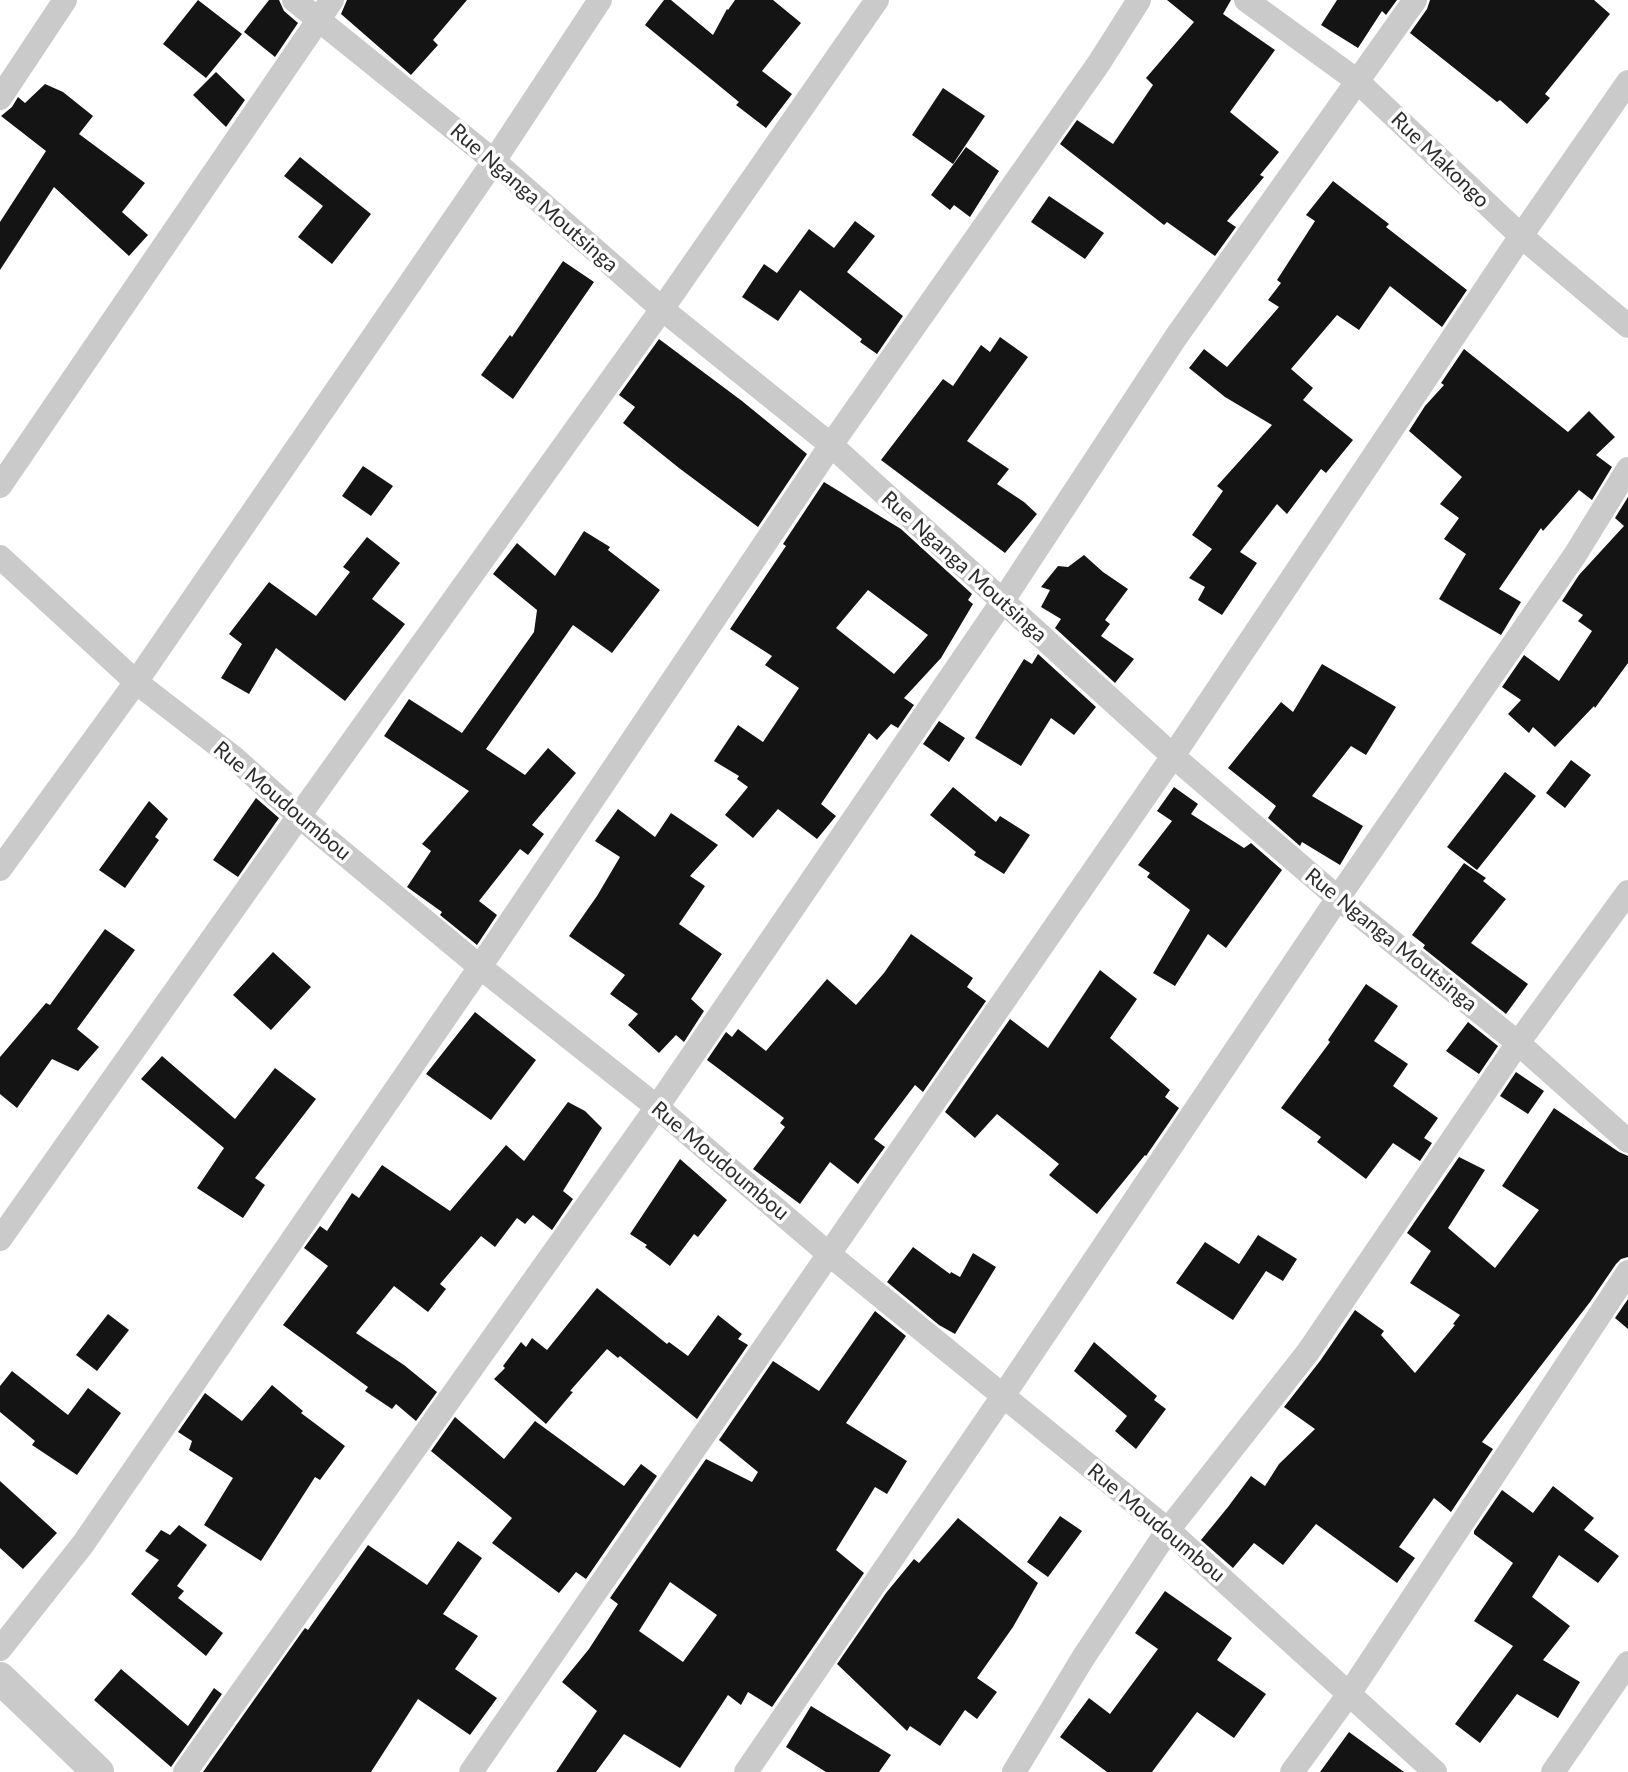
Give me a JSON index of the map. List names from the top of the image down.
{
  "streets": {
    "street": ["Rue Makongo", "Rue Nganga Moutsinga", "Rue Moudoumbou"]
  }
}
